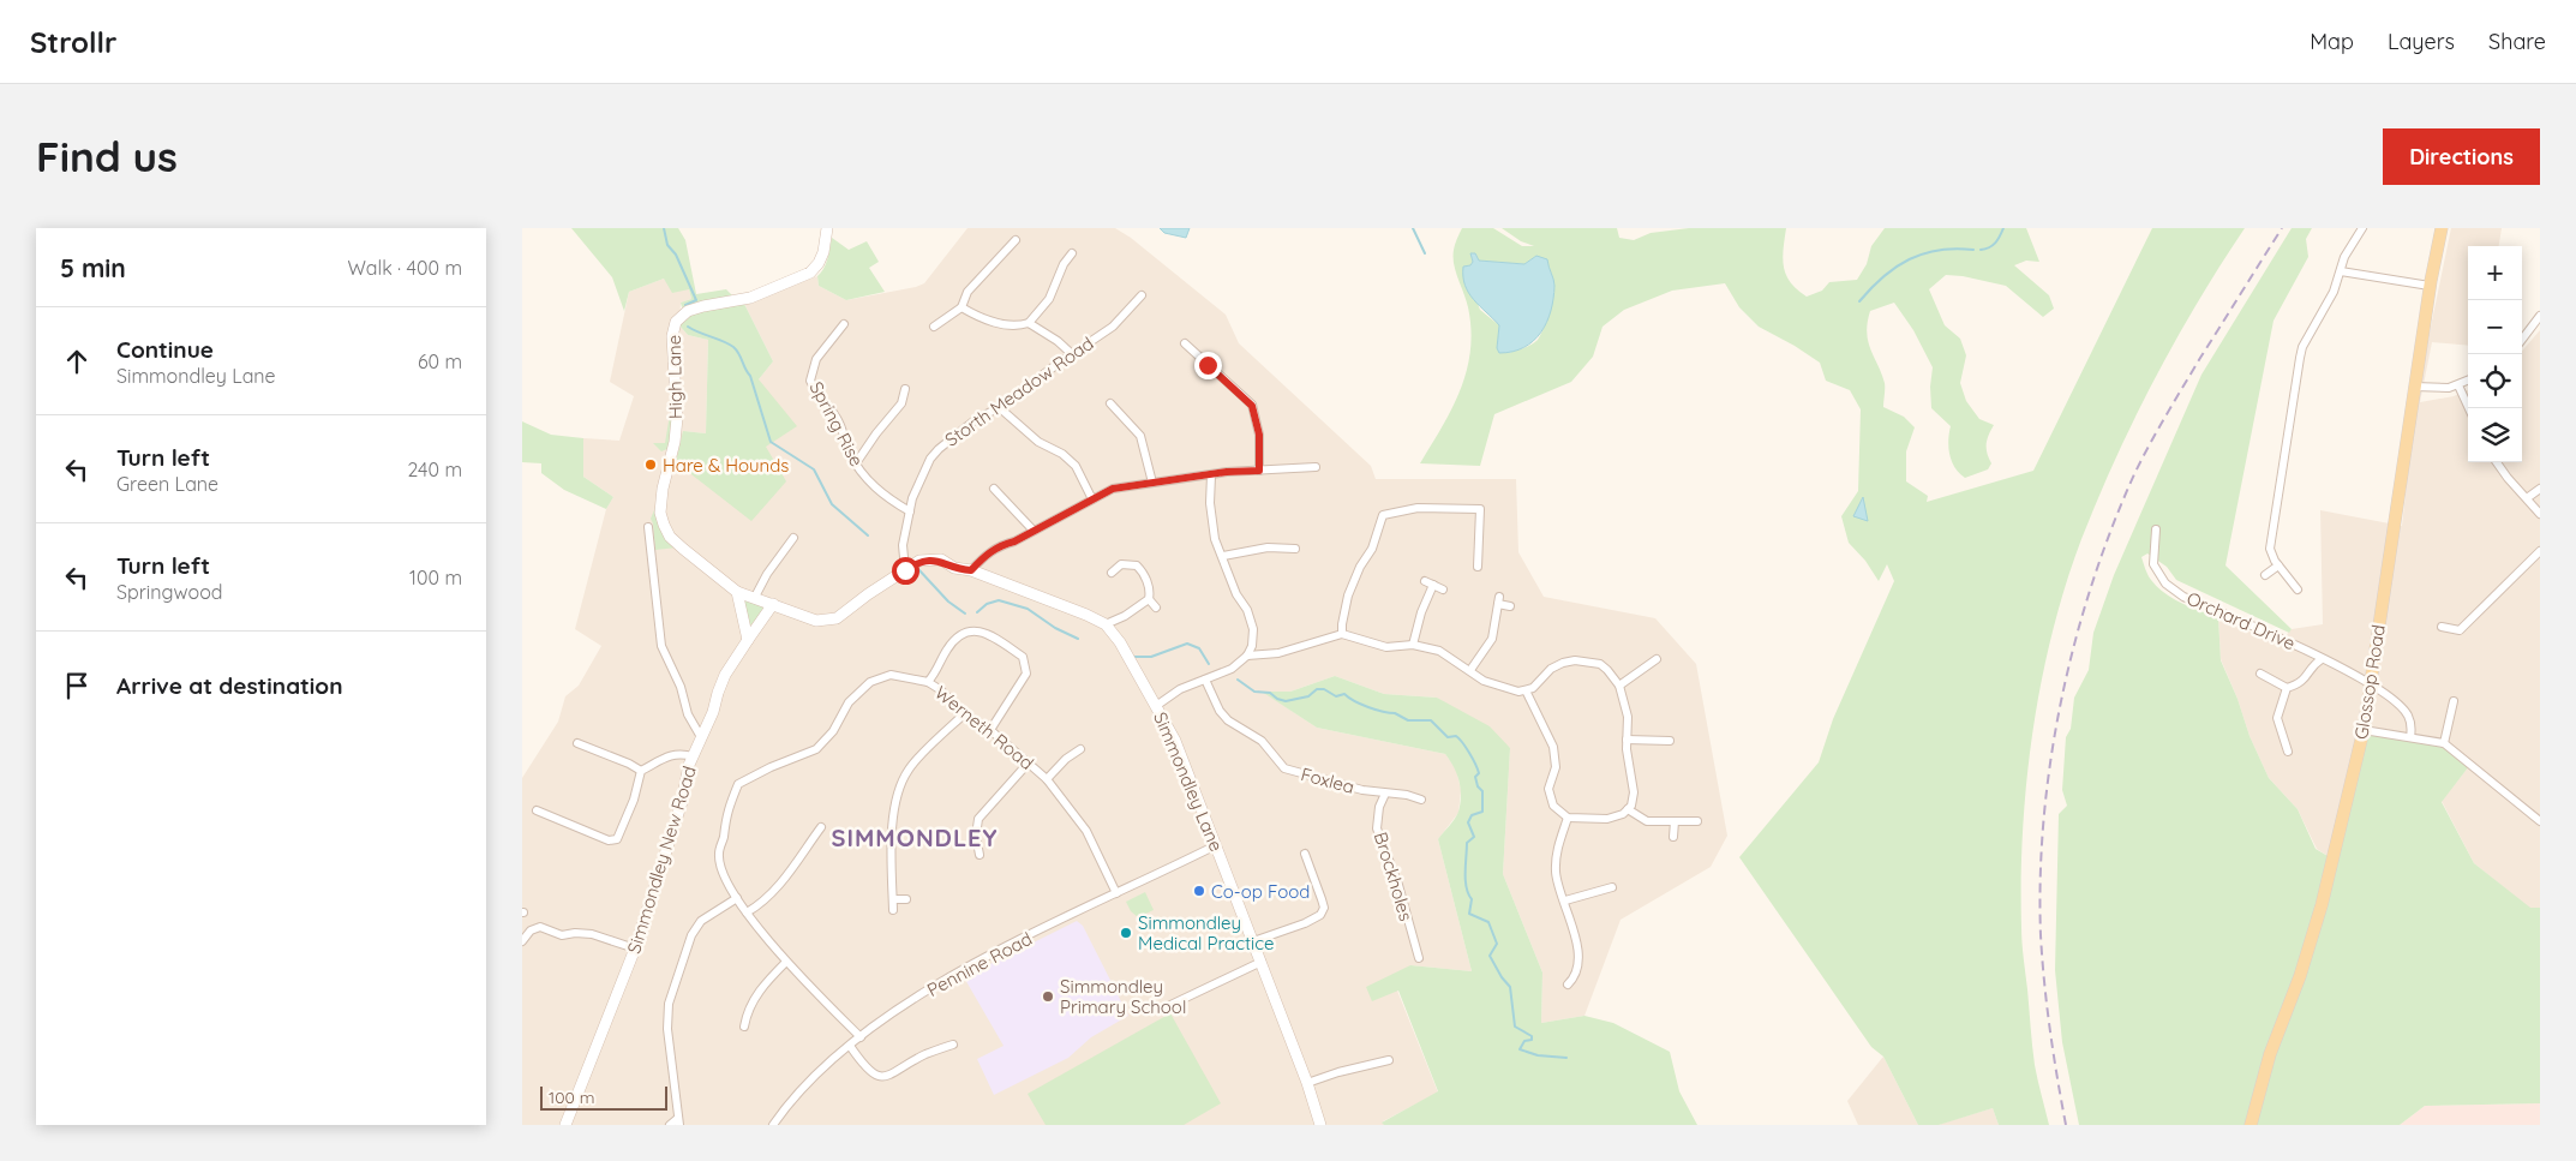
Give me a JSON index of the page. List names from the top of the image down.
{
  "streets": {
    "main road": ["Glossop Road"],
    "street": [
      "High Lane",
      "Storth Meadow Road",
      "Spring Rise",
      "Orchard Drive",
      "Werneth Road",
      "Foxlea",
      "Simmondley Lane",
      "Simmondley New Road",
      "Brockholes",
      "Pennine Road"
    ]
  },
  "crossings": [
    ["High Lane", "Simmondley Lane"],
    ["Storth Meadow Road", "Spring Rise"],
    ["Storth Meadow Road", "Simmondley Lane"],
    ["Orchard Drive", "Glossop Road"],
    ["Werneth Road", "Pennine Road"],
    ["Foxlea", "Brockholes"],
    ["Simmondley Lane", "Simmondley New Road"],
    ["Simmondley Lane", "Pennine Road"]
  ],
  "districts": ["SIMMONDLEY"],
  "places": [
    "Hare & Hounds",
    "Co-op Food",
    "Simmondley Medical Practice",
    "Simmondley Primary School"
  ],
  "scale_bar": "100 m",
  "page": {
    "header": "Strollr",
    "nav": ["Map", "Layers", "Share"],
    "buttons": "Directions",
    "title": "Find us",
    "heading": ["5 min", "Walk · 400 m"],
    "map_buttons": ["+", "−"],
    "list": [
      ["Continue", "Simmondley Lane", "60 m"],
      ["Turn left", "Green Lane", "240 m"],
      ["Turn left", "Springwood", "100 m"],
      "Arrive at destination"
    ],
    "scale": "100 m"
  }
}
